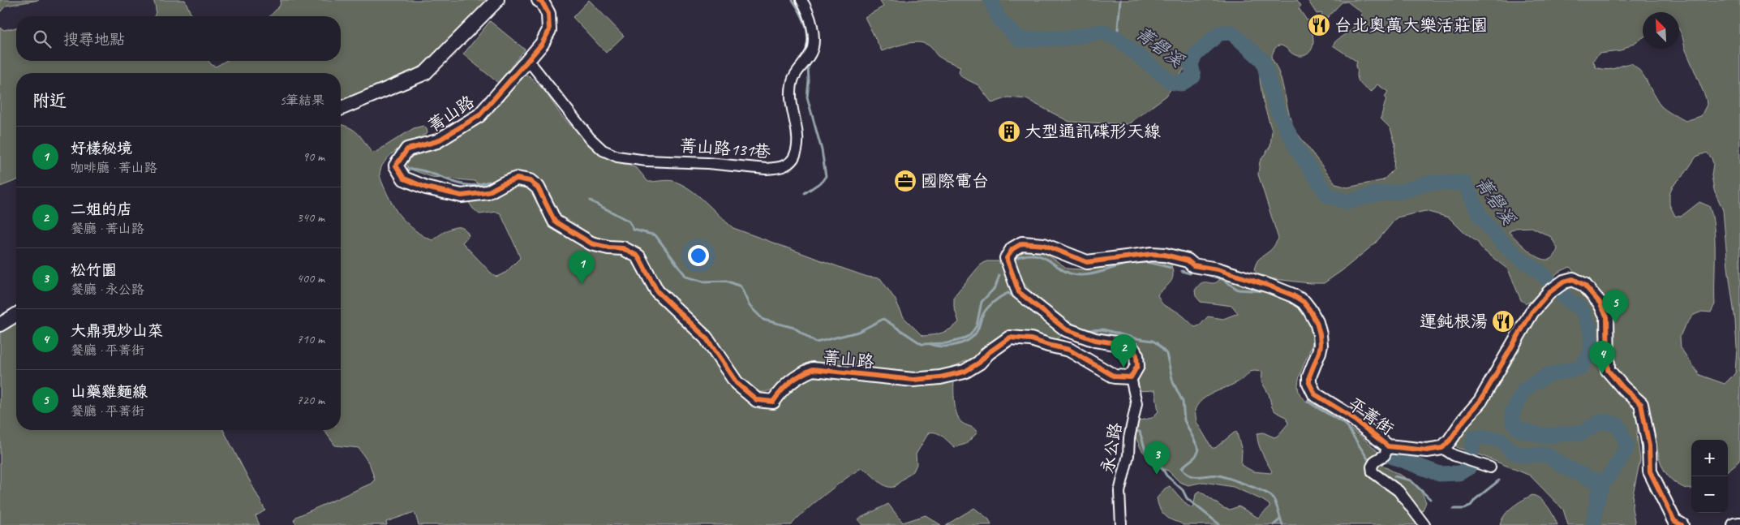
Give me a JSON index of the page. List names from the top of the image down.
{
  "streets": {
    "street": [
      "菁山路",
      "菁山路131巷",
      "平菁街",
      "永公路"
    ]
  },
  "crossings": [
    ["菁山路", "菁山路131巷"],
    ["菁山路", "平菁街"],
    ["菁山路", "永公路"],
    ["平菁街", "永公路"]
  ],
  "water": ["菁礐溪"],
  "places": {
    "restaurant": ["台北奧萬大樂活莊園", "運鈍根湯"],
    "building": ["大型通訊碟形天線"],
    "office": ["國際電台"]
  },
  "north": "top left",
  "page": {
    "search": "搜尋地點",
    "heading": ["附近", "5筆結果"],
    "list": [
      {
        "mark": "1",
        "name": "好樣秘境",
        "note": "咖啡廳 · 菁山路",
        "value": "90 m"
      },
      {
        "mark": "2",
        "name": "二姐的店",
        "note": "餐廳 · 菁山路",
        "value": "340 m"
      },
      {
        "mark": "3",
        "name": "松竹園",
        "note": "餐廳 · 永公路",
        "value": "400 m"
      },
      {
        "mark": "4",
        "name": "大鼎現炒山菜",
        "note": "餐廳 · 平菁街",
        "value": "710 m"
      },
      {
        "mark": "5",
        "name": "山藥雞麵線",
        "note": "餐廳 · 平菁街",
        "value": "720 m"
      }
    ],
    "pins": [
      "1",
      "5",
      "2",
      "4",
      "3"
    ],
    "map_buttons": ["+", "−"]
  }
}
